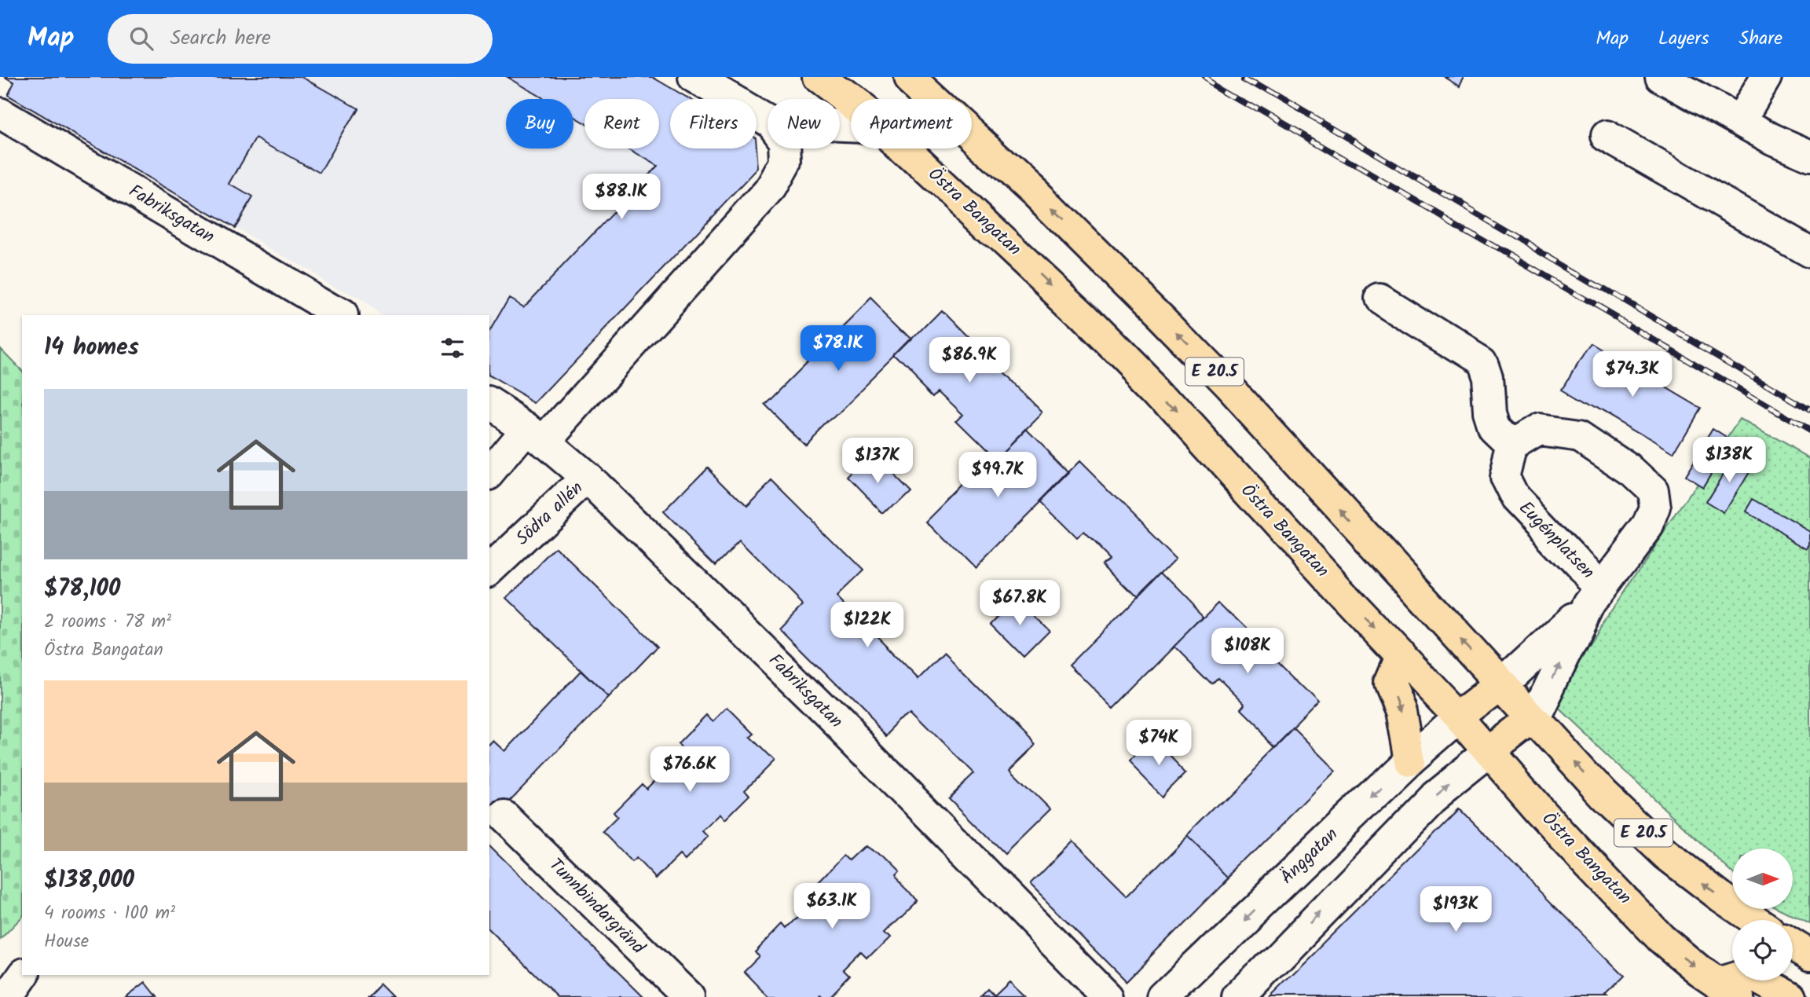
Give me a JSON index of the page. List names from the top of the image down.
{
  "streets": {
    "main road": ["Östra Bangatan", "E 20.5"],
    "street": [
      "Fabriksgatan",
      "Södra allén",
      "Eugénplatsen",
      "Änggatan",
      "Tunnbindargränd"
    ]
  },
  "crossings": [
    ["Östra Bangatan", "Änggatan"],
    ["Fabriksgatan", "Södra allén"],
    ["E 20.5", "Eugénplatsen"]
  ],
  "north": "right",
  "page": {
    "header": "Map",
    "search": "Search here",
    "nav": ["Map", "Layers", "Share"],
    "chip": [
      "Buy",
      "Rent",
      "Filters",
      "New",
      "Apartment"
    ],
    "price": [
      "$88.1K",
      "$78.1K",
      "$86.9K",
      "$74.3K",
      "$138K",
      "$137K",
      "$99.7K",
      "$67.8K",
      "$122K",
      "$108K",
      "$74K",
      "$76.6K",
      "$63.1K",
      "$193K"
    ],
    "heading": "14 homes",
    "list": [
      {
        "name": "$78,100",
        "note": "2 rooms · 78 m² · Östra Bangatan"
      },
      {
        "name": "$138,000",
        "note": "4 rooms · 100 m² · House"
      }
    ]
  }
}
